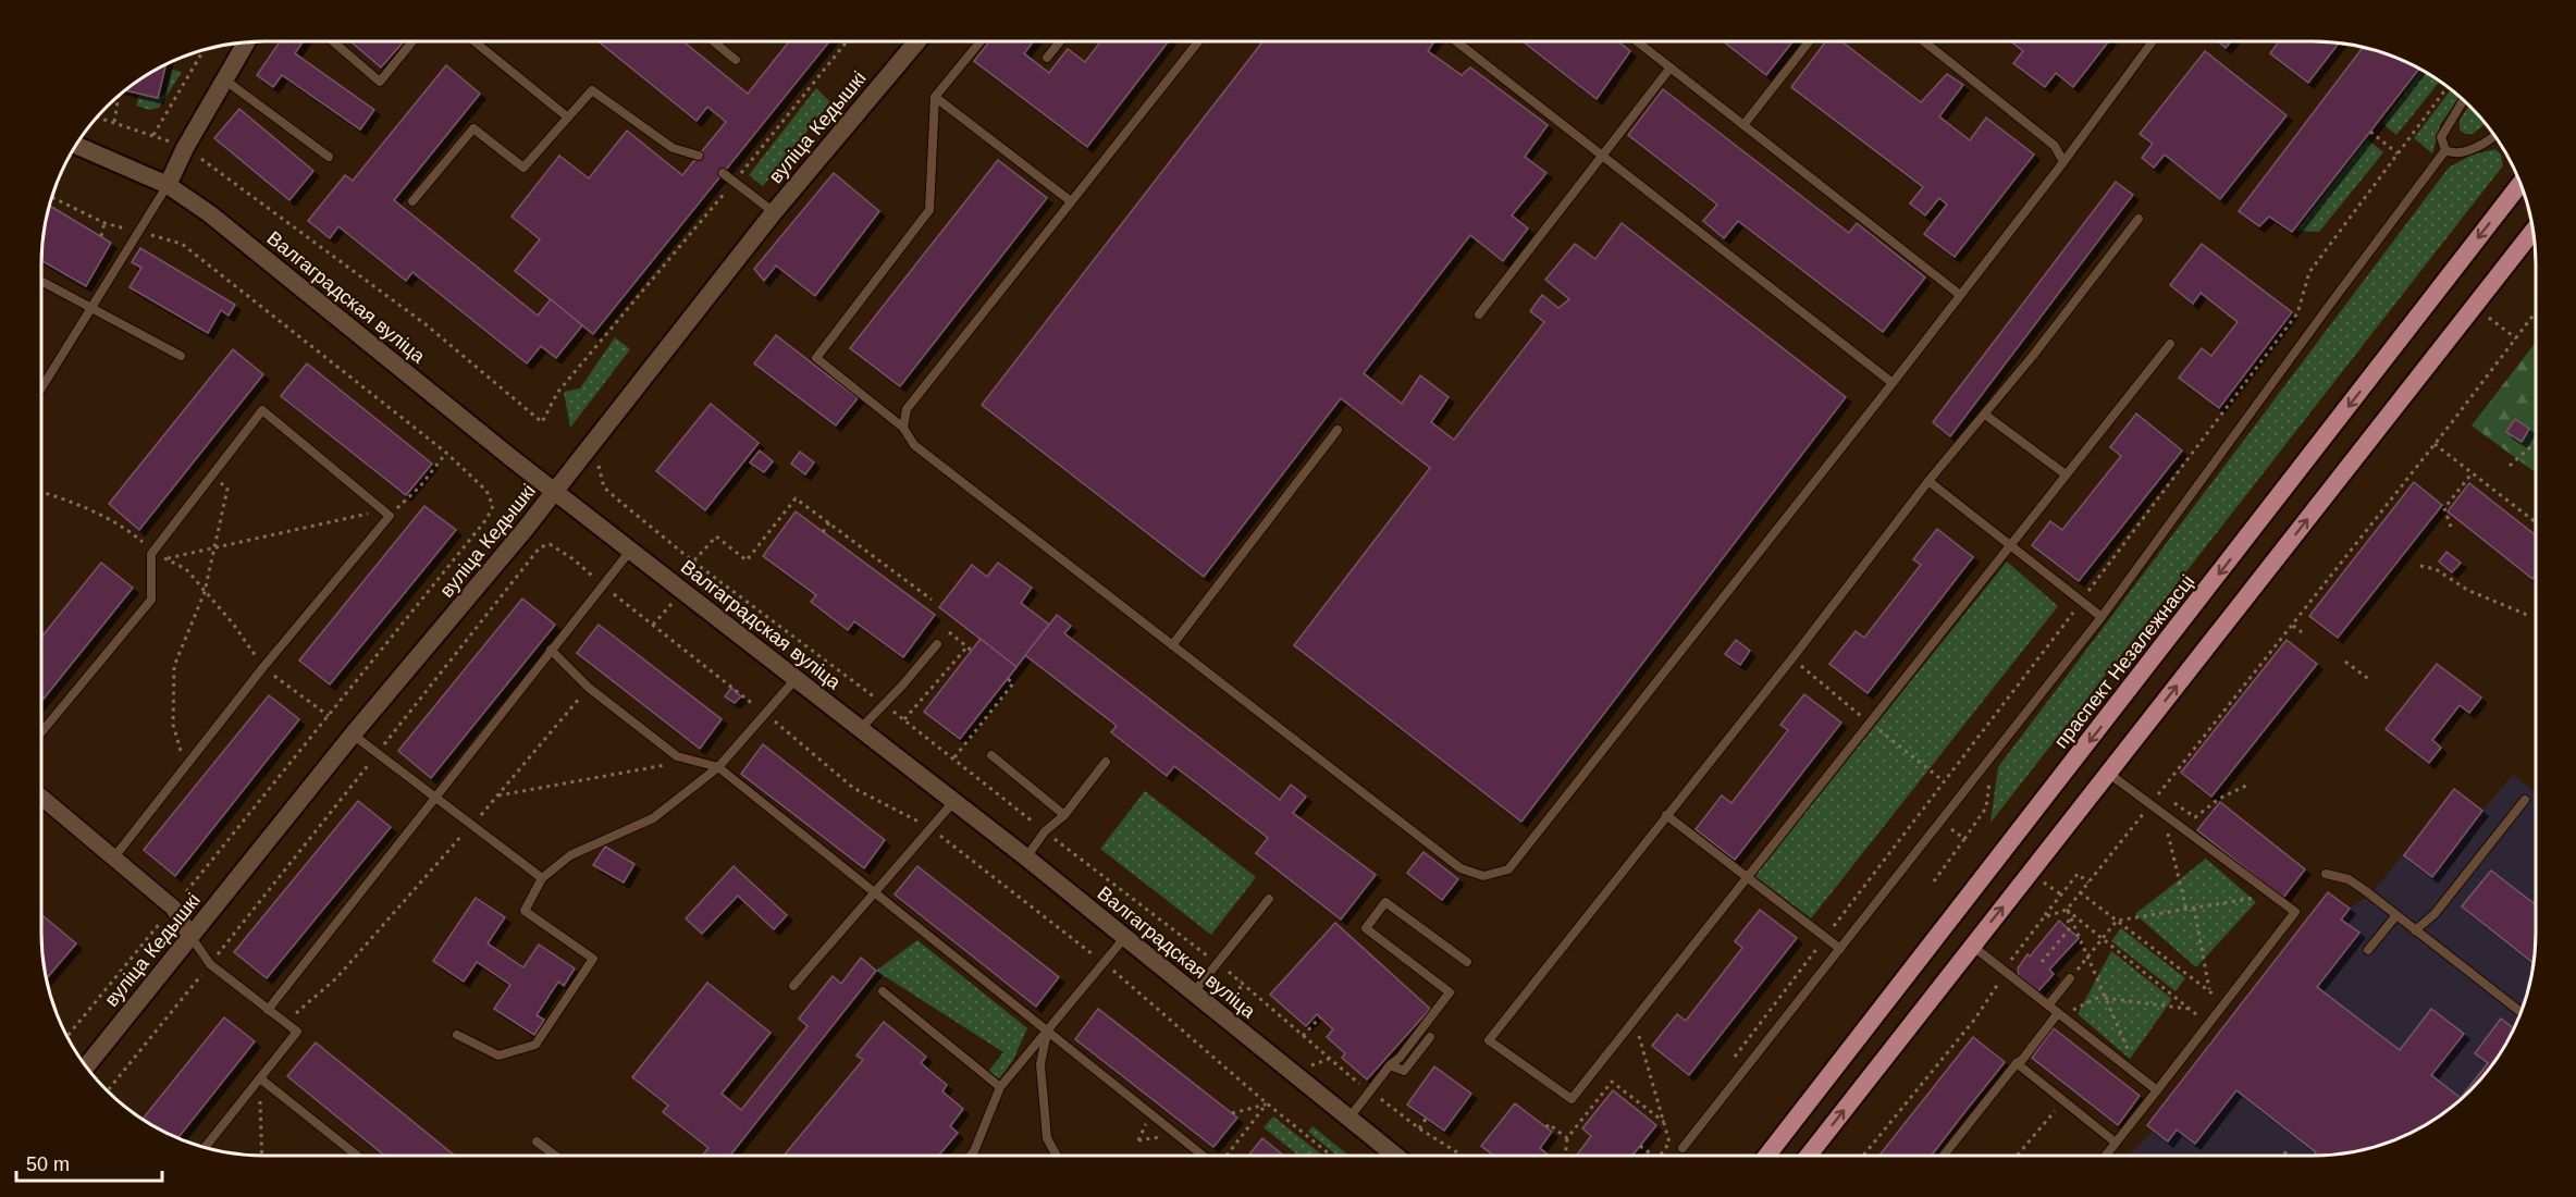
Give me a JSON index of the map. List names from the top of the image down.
{
  "streets": {
    "main road": ["вуліца Кедышкі", "Валгаградская вуліца", "праспект Незалежнасці"]
  },
  "crossings": [
    ["вуліца Кедышкі", "Валгаградская вуліца"]
  ],
  "scale_bar": "50 m"
}
